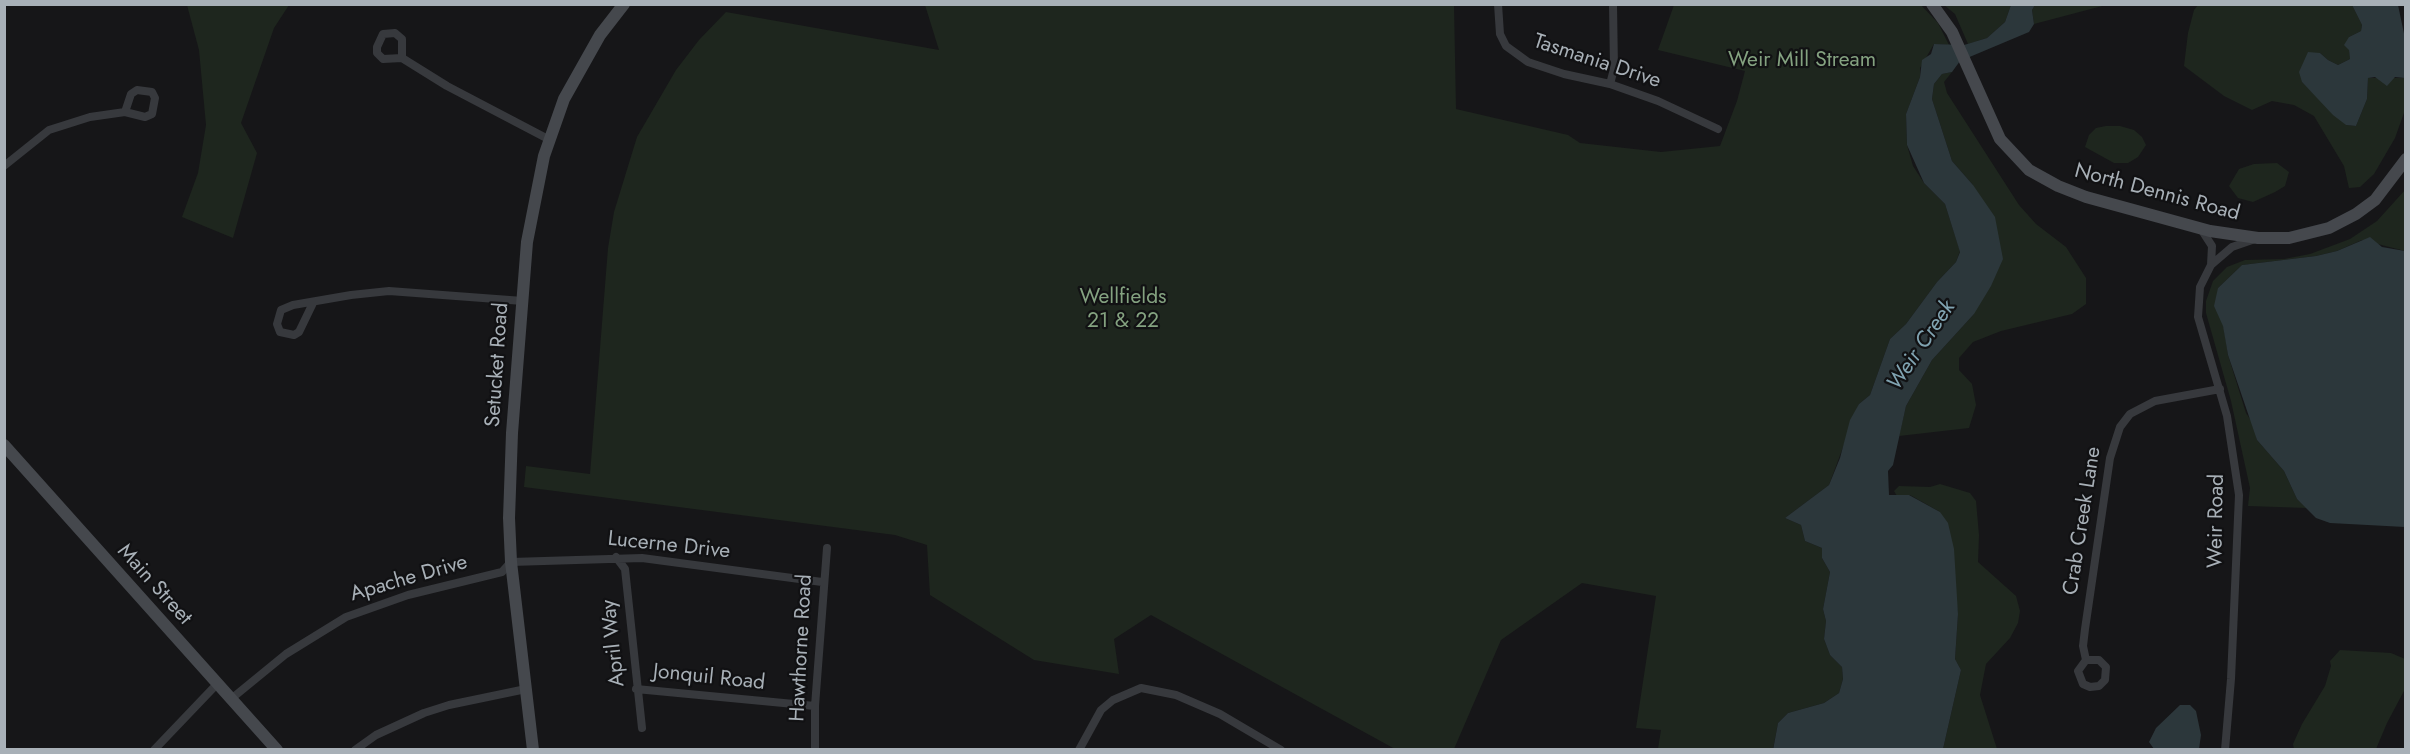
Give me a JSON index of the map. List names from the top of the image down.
{
  "streets": {
    "main road": ["North Dennis Road", "Setucket Road", "Main Street"],
    "street": [
      "Tasmania Drive",
      "Crab Creek Lane",
      "Weir Road",
      "Lucerne Drive",
      "Apache Drive",
      "April Way",
      "Hawthorne Road",
      "Jonquil Road"
    ]
  },
  "crossings": [
    ["North Dennis Road", "Weir Road"],
    ["Setucket Road", "Lucerne Drive"],
    ["Setucket Road", "Apache Drive"],
    ["Crab Creek Lane", "Weir Road"],
    ["Lucerne Drive", "Apache Drive"],
    ["Lucerne Drive", "April Way"],
    ["Lucerne Drive", "Hawthorne Road"],
    ["Apache Drive", "Main Street"],
    ["April Way", "Jonquil Road"],
    ["Hawthorne Road", "Jonquil Road"]
  ],
  "water": ["Weir Creek"],
  "parks": ["Weir Mill Stream", "Wellfields 21 & 22"]
}
